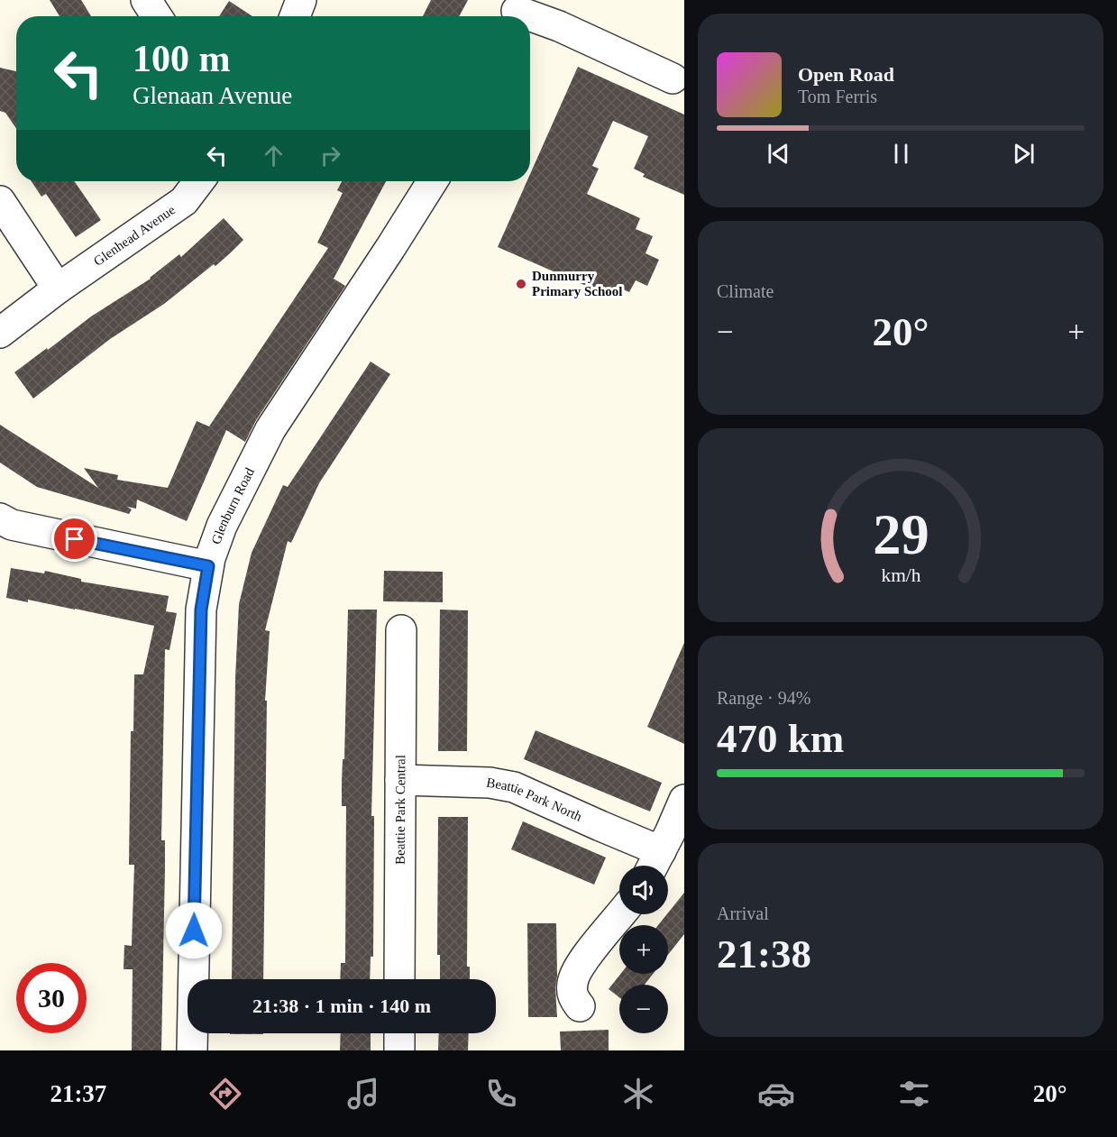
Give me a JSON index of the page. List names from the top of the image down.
{
  "streets": {
    "street": [
      "Glenhead Avenue",
      "Glenburn Road",
      "Beattie Park North",
      "Beattie Park Central"
    ]
  },
  "crossings": [
    ["Beattie Park North", "Beattie Park Central"]
  ],
  "places": ["Dunmurry Primary School"],
  "page": {
    "turn": ["100 m", "Glenaan Avenue"],
    "song": ["Open Road", "Tom Ferris"],
    "tile": [
      "Climate",
      ["Range · 94%", "470 km"],
      ["Arrival", "21:38"]
    ],
    "heat": ["−", "20°", "+"],
    "map_buttons": ["+", "−"],
    "limit": "30",
    "trip": "21:38 · 1 min · 140 m",
    "tabs": ["21:37", "20°"],
    "gauge": ["29", "km/h"]
  }
}
